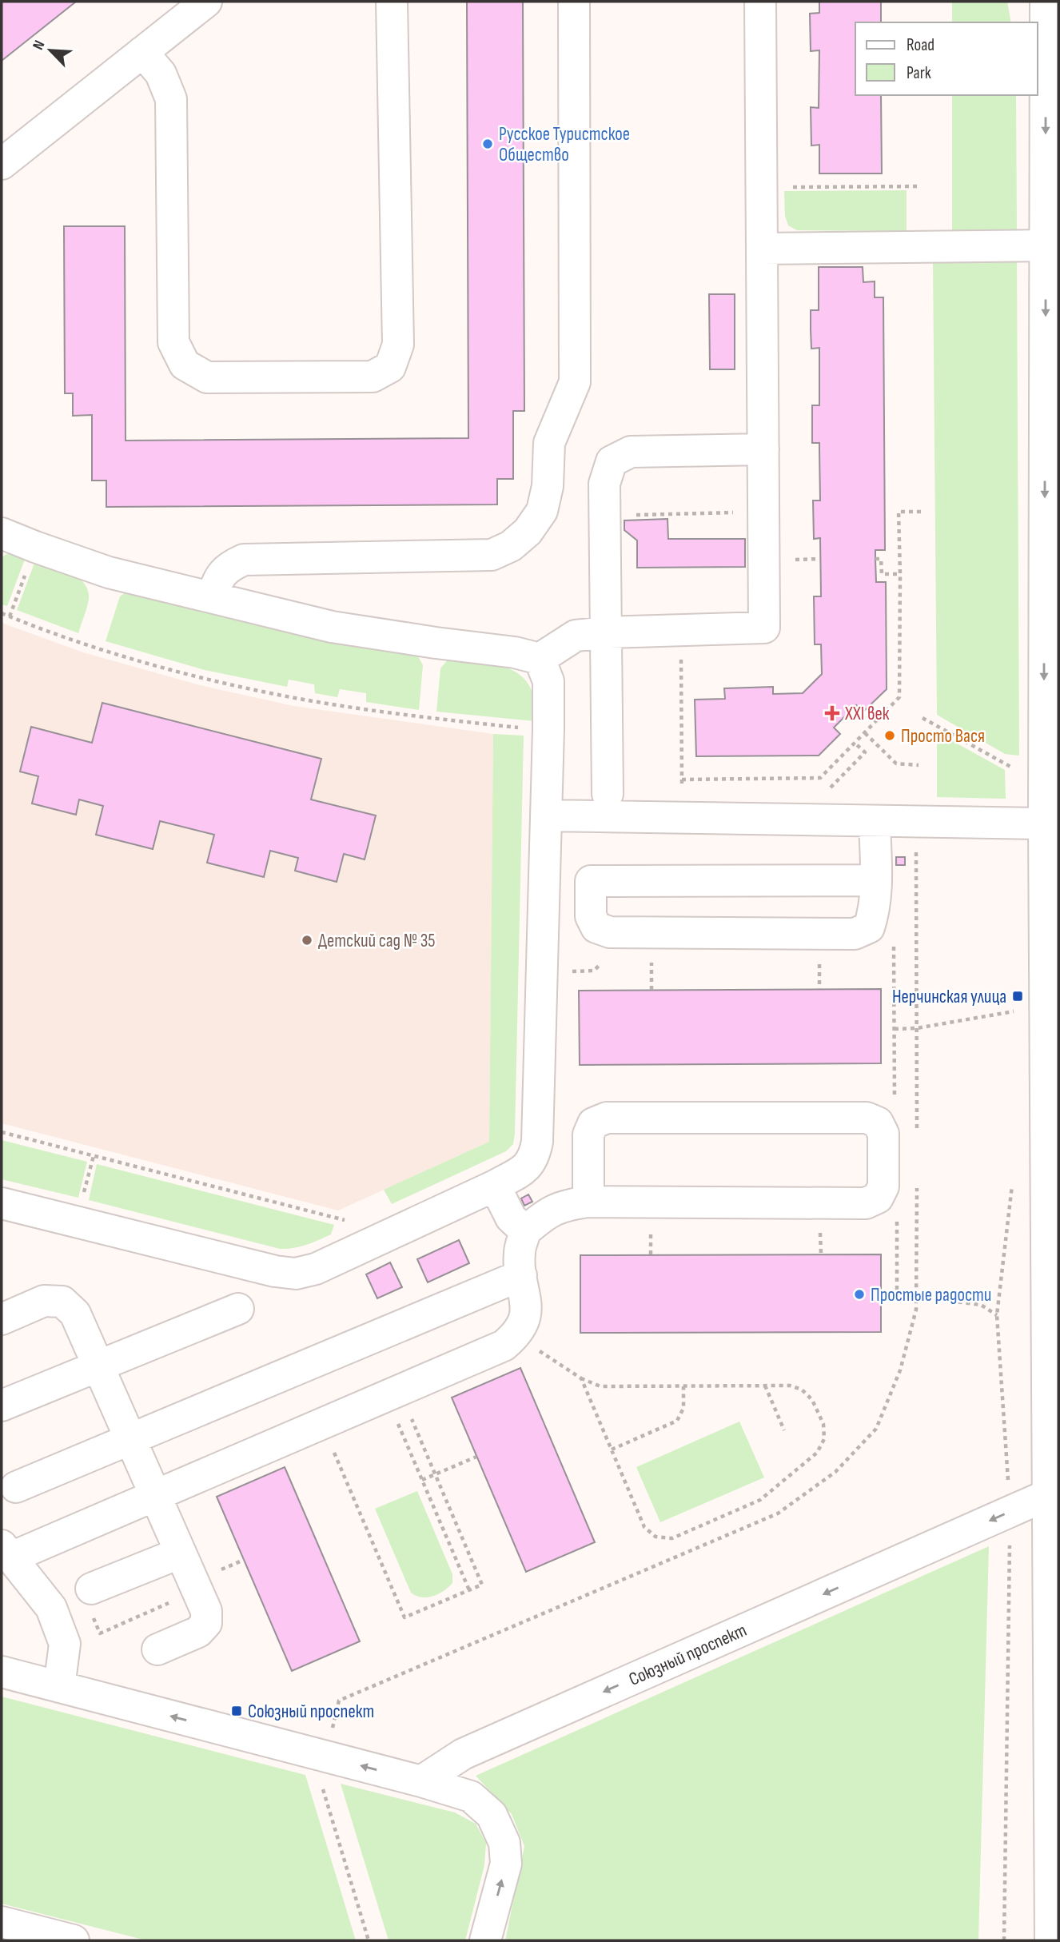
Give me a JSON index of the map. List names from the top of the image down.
{
  "streets": {
    "main road": ["Союзный проспект"]
  },
  "one_way": ["Союзный проспект"],
  "places": {
    "other": [
      "Русское Туристское Общество",
      "Просто Вася",
      "Детский сад № 35",
      "Простые радости"
    ],
    "health": ["XXI век"],
    "transit": ["Нерчинская улица", "Союзный проспект"]
  },
  "legend": ["Road", "Park"],
  "north": "top left"
}
